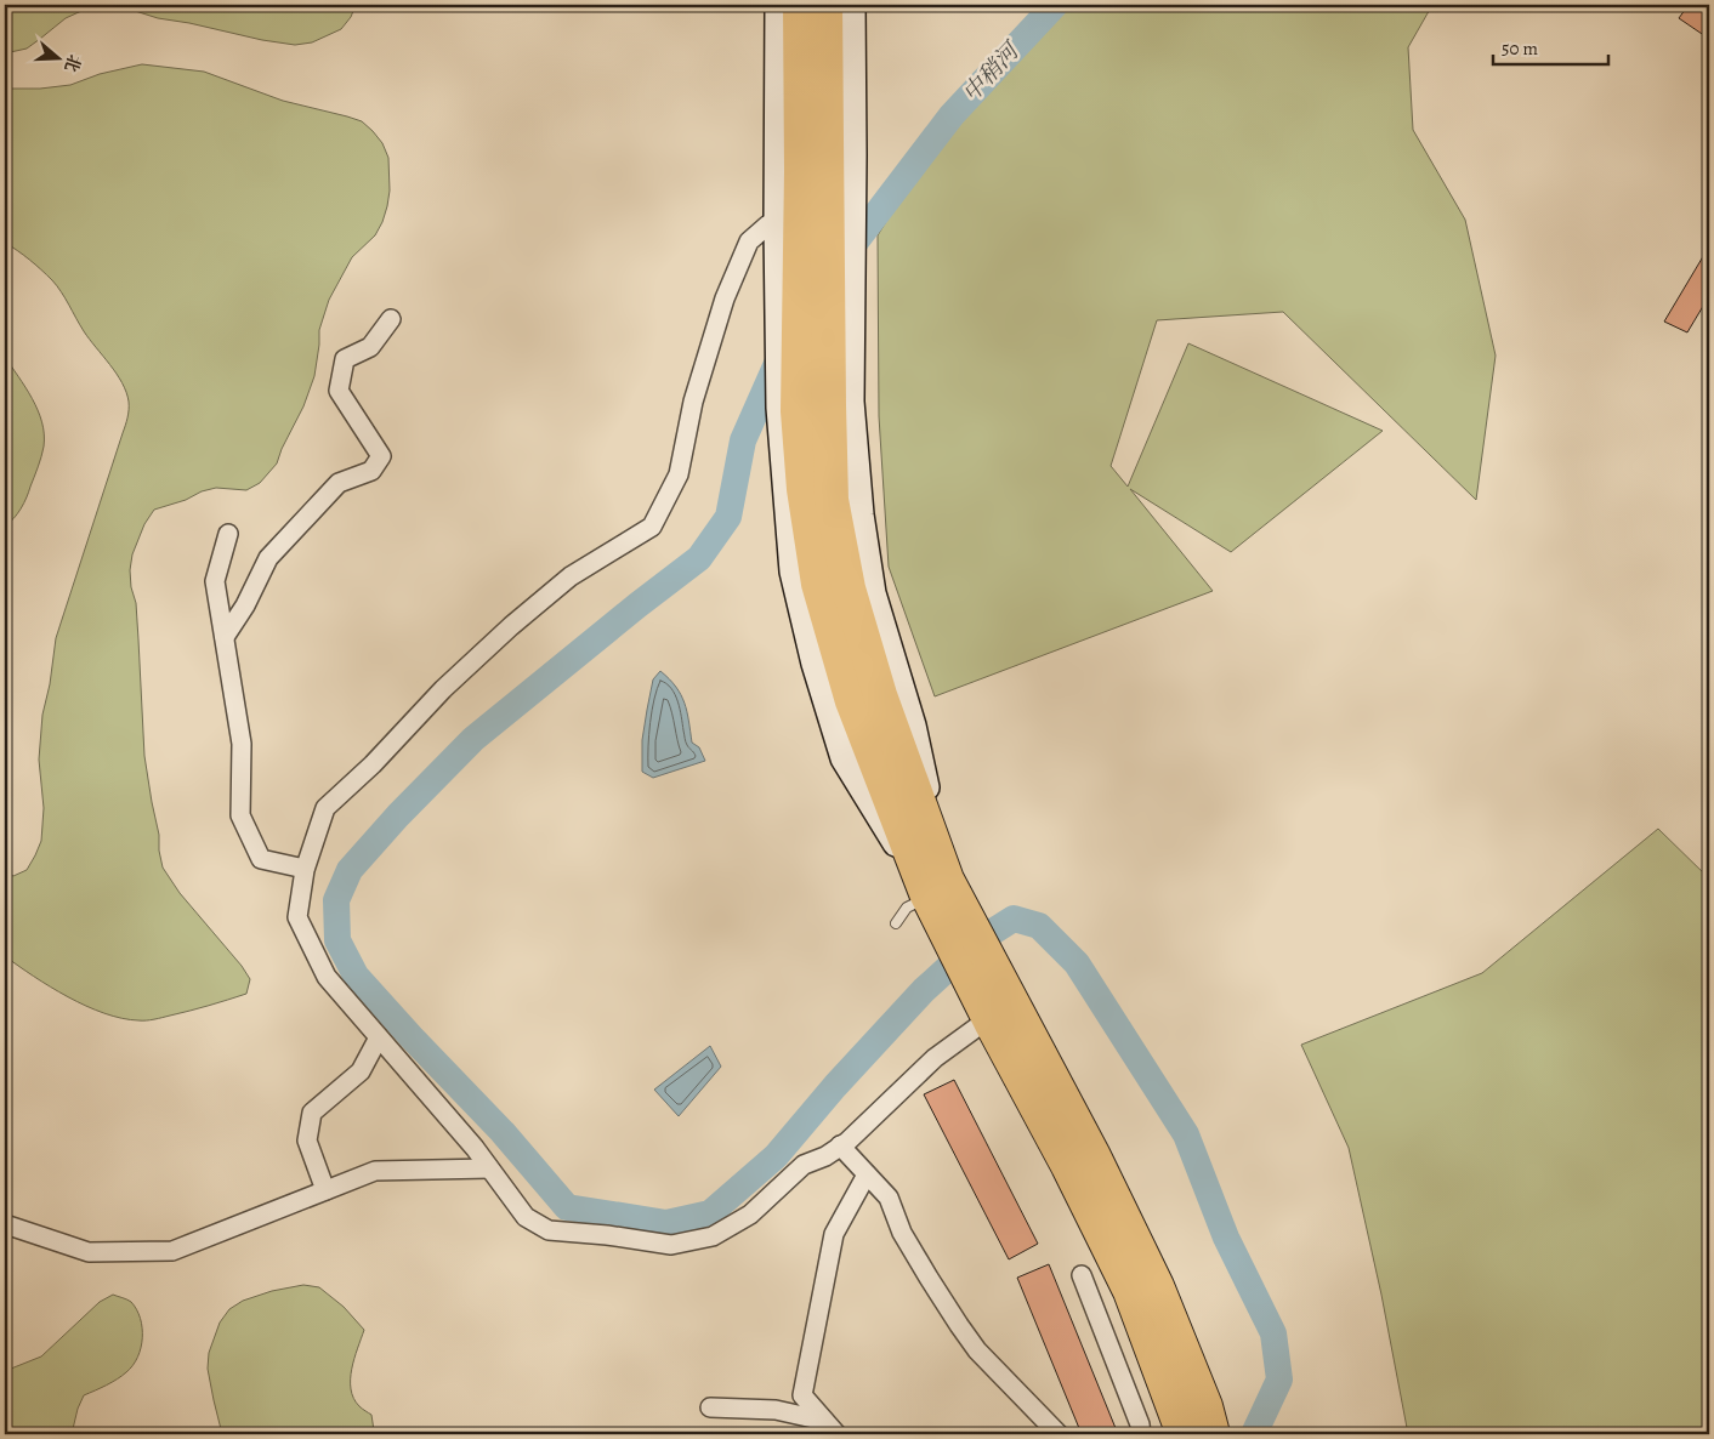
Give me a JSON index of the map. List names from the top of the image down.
{
  "water": ["中稍河"],
  "scale_bar": "50 m",
  "north": "right"
}
